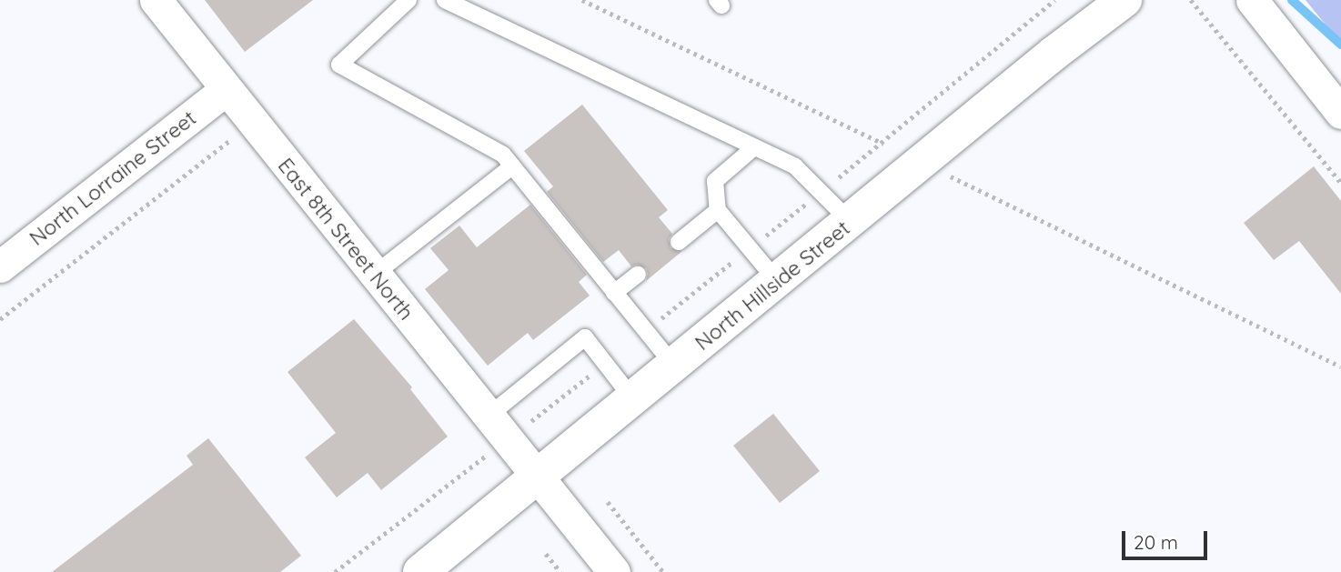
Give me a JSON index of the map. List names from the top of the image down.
{
  "streets": {
    "main road": ["North Hillside Street"],
    "street": ["North Lorraine Street", "East 8th Street North"]
  },
  "crossings": [
    ["North Lorraine Street", "East 8th Street North"],
    ["East 8th Street North", "North Hillside Street"]
  ],
  "scale_bar": "20 m"
}
